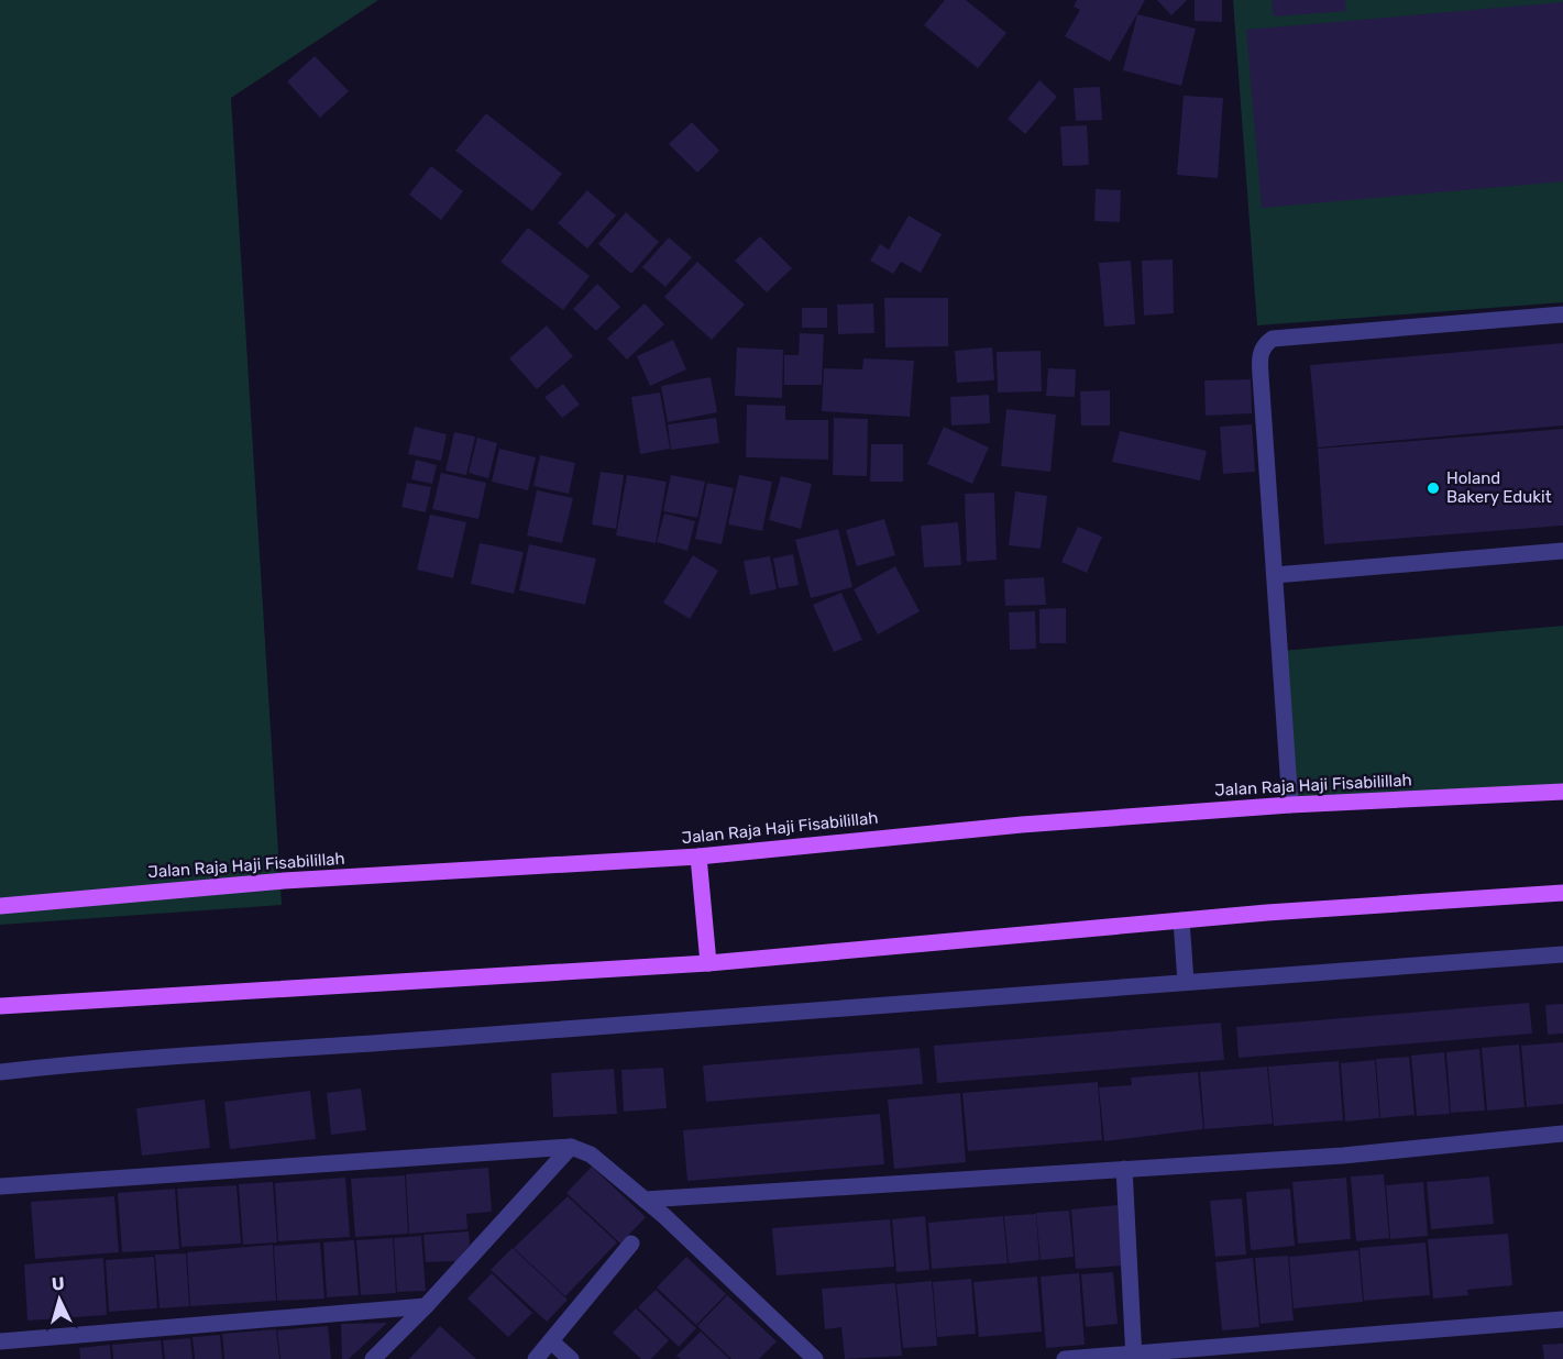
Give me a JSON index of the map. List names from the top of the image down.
{
  "streets": {
    "main road": ["Jalan Raja Haji Fisabilillah"]
  },
  "places": ["Holand Bakery Edukit"],
  "north": "top"
}
